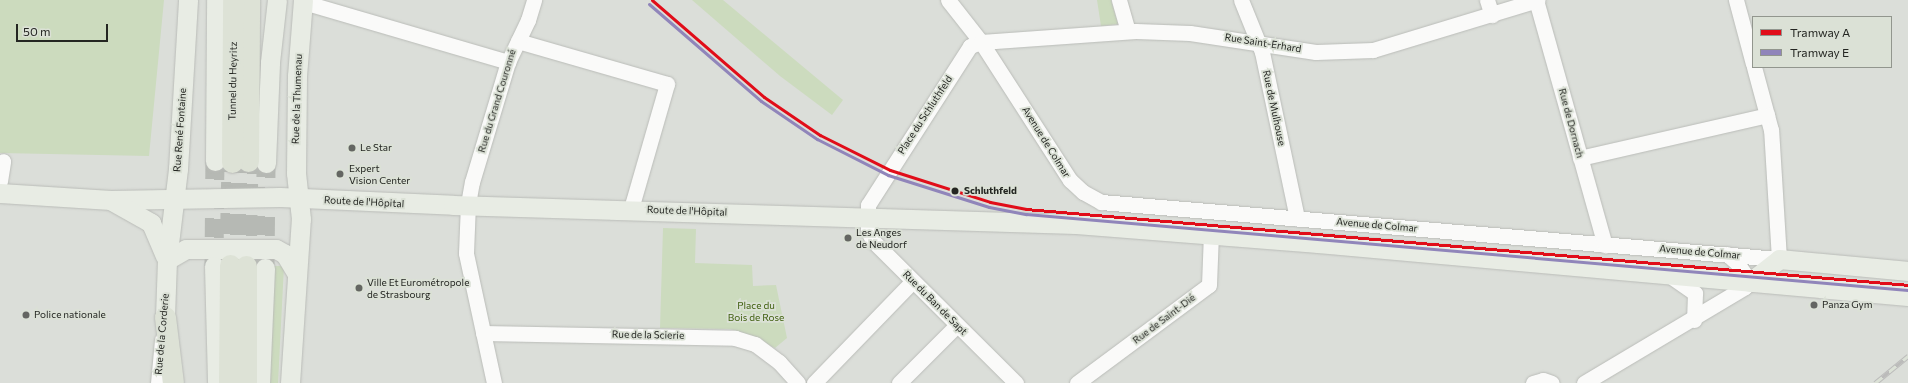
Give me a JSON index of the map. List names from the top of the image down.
{
  "streets": {
    "highway": ["Tunnel du Heyritz"],
    "main road": [
      "Rue de la Thumenau",
      "Rue René Fontaine",
      "Avenue de Colmar",
      "Route de l'Hôpital",
      "Rue de la Corderie"
    ],
    "street": [
      "Rue Saint-Erhard",
      "Rue du Grand Couronné",
      "Rue de Mulhouse",
      "Place du Schluthfeld",
      "Rue de Dornach",
      "Rue du Ban de Sapt",
      "Rue de Saint-Dié",
      "Rue de la Scierie"
    ]
  },
  "crossings": [
    ["Rue Saint-Erhard", "Rue de Mulhouse"],
    ["Rue Saint-Erhard", "Place du Schluthfeld"],
    ["Rue Saint-Erhard", "Rue de Dornach"],
    ["Rue Saint-Erhard", "Avenue de Colmar"],
    ["Rue de la Thumenau", "Route de l'Hôpital"],
    ["Rue du Grand Couronné", "Route de l'Hôpital"],
    ["Rue du Grand Couronné", "Rue de la Scierie"],
    ["Rue de Mulhouse", "Avenue de Colmar"],
    ["Place du Schluthfeld", "Avenue de Colmar"],
    ["Place du Schluthfeld", "Route de l'Hôpital"],
    ["Place du Schluthfeld", "Rue du Ban de Sapt"],
    ["Rue de Dornach", "Avenue de Colmar"],
    ["Rue René Fontaine", "Route de l'Hôpital"],
    ["Rue René Fontaine", "Rue de la Corderie"],
    ["Route de l'Hôpital", "Rue du Ban de Sapt"],
    ["Route de l'Hôpital", "Rue de Saint-Dié"]
  ],
  "parks": ["Place du Bois de Rose"],
  "places": [
    "Le Star",
    "Expert Vision Center",
    "Schluthfeld",
    "Les Anges de Neudorf",
    "Ville Et Eurométropole de Strasbourg",
    "Panza Gym",
    "Police nationale"
  ],
  "lines": ["tram line A", "tram line E"],
  "legend": ["Tramway A", "Tramway E"],
  "scale_bar": "50 m"
}
